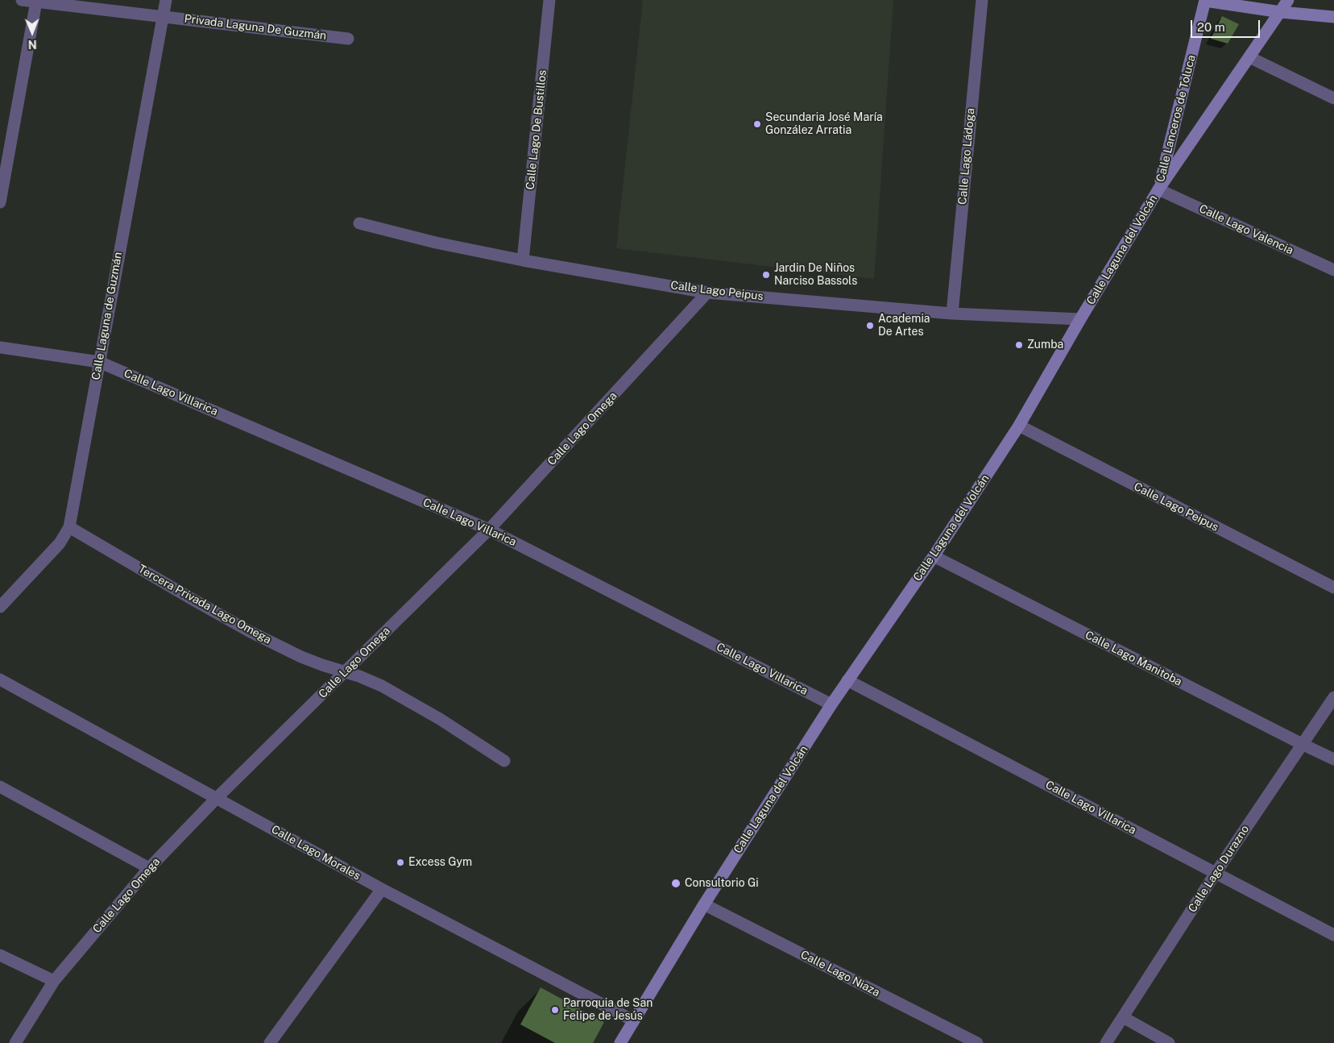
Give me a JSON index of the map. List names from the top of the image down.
{
  "streets": {
    "street": [
      "Privada Laguna De Guzmán",
      "Calle Lanceros de Toluca",
      "Calle Lago De Bustillos",
      "Calle Lago Ládoga",
      "Calle Lago Valencia",
      "Calle Laguna del Volcán",
      "Calle Lago Peipus",
      "Calle Laguna de Guzmán",
      "Calle Lago Villarica",
      "Calle Lago Omega",
      "Tercera Privada Lago Omega",
      "Calle Lago Manitoba",
      "Calle Lago Morales",
      "Calle Lago Durazno",
      "Calle Lago Niaza"
    ]
  },
  "crossings": [
    ["Privada Laguna De Guzmán", "Calle Laguna de Guzmán"],
    ["Calle Lanceros de Toluca", "Calle Lago Valencia"],
    ["Calle Lanceros de Toluca", "Calle Laguna del Volcán"],
    ["Calle Lago De Bustillos", "Calle Lago Peipus"],
    ["Calle Lago Ládoga", "Calle Lago Peipus"],
    ["Calle Lago Valencia", "Calle Laguna del Volcán"],
    ["Calle Laguna del Volcán", "Calle Lago Peipus"],
    ["Calle Laguna del Volcán", "Calle Lago Villarica"],
    ["Calle Laguna del Volcán", "Calle Lago Manitoba"],
    ["Calle Laguna del Volcán", "Calle Lago Morales"],
    ["Calle Laguna del Volcán", "Calle Lago Niaza"],
    ["Calle Lago Peipus", "Calle Lago Omega"],
    ["Calle Laguna de Guzmán", "Calle Lago Villarica"],
    ["Calle Laguna de Guzmán", "Tercera Privada Lago Omega"],
    ["Calle Lago Villarica", "Calle Lago Omega"],
    ["Calle Lago Villarica", "Calle Lago Durazno"],
    ["Calle Lago Omega", "Tercera Privada Lago Omega"],
    ["Calle Lago Omega", "Calle Lago Morales"],
    ["Calle Lago Manitoba", "Calle Lago Durazno"]
  ],
  "places": [
    "Secundaria José María González Arratia",
    "Jardin De Niños Narciso Bassols",
    "Academia De Artes",
    "Zumba",
    "Excess Gym",
    "Consultorio Gi",
    "Parroquia de San Felipe de Jesús"
  ],
  "scale_bar": "20 m",
  "north": "bottom"
}
